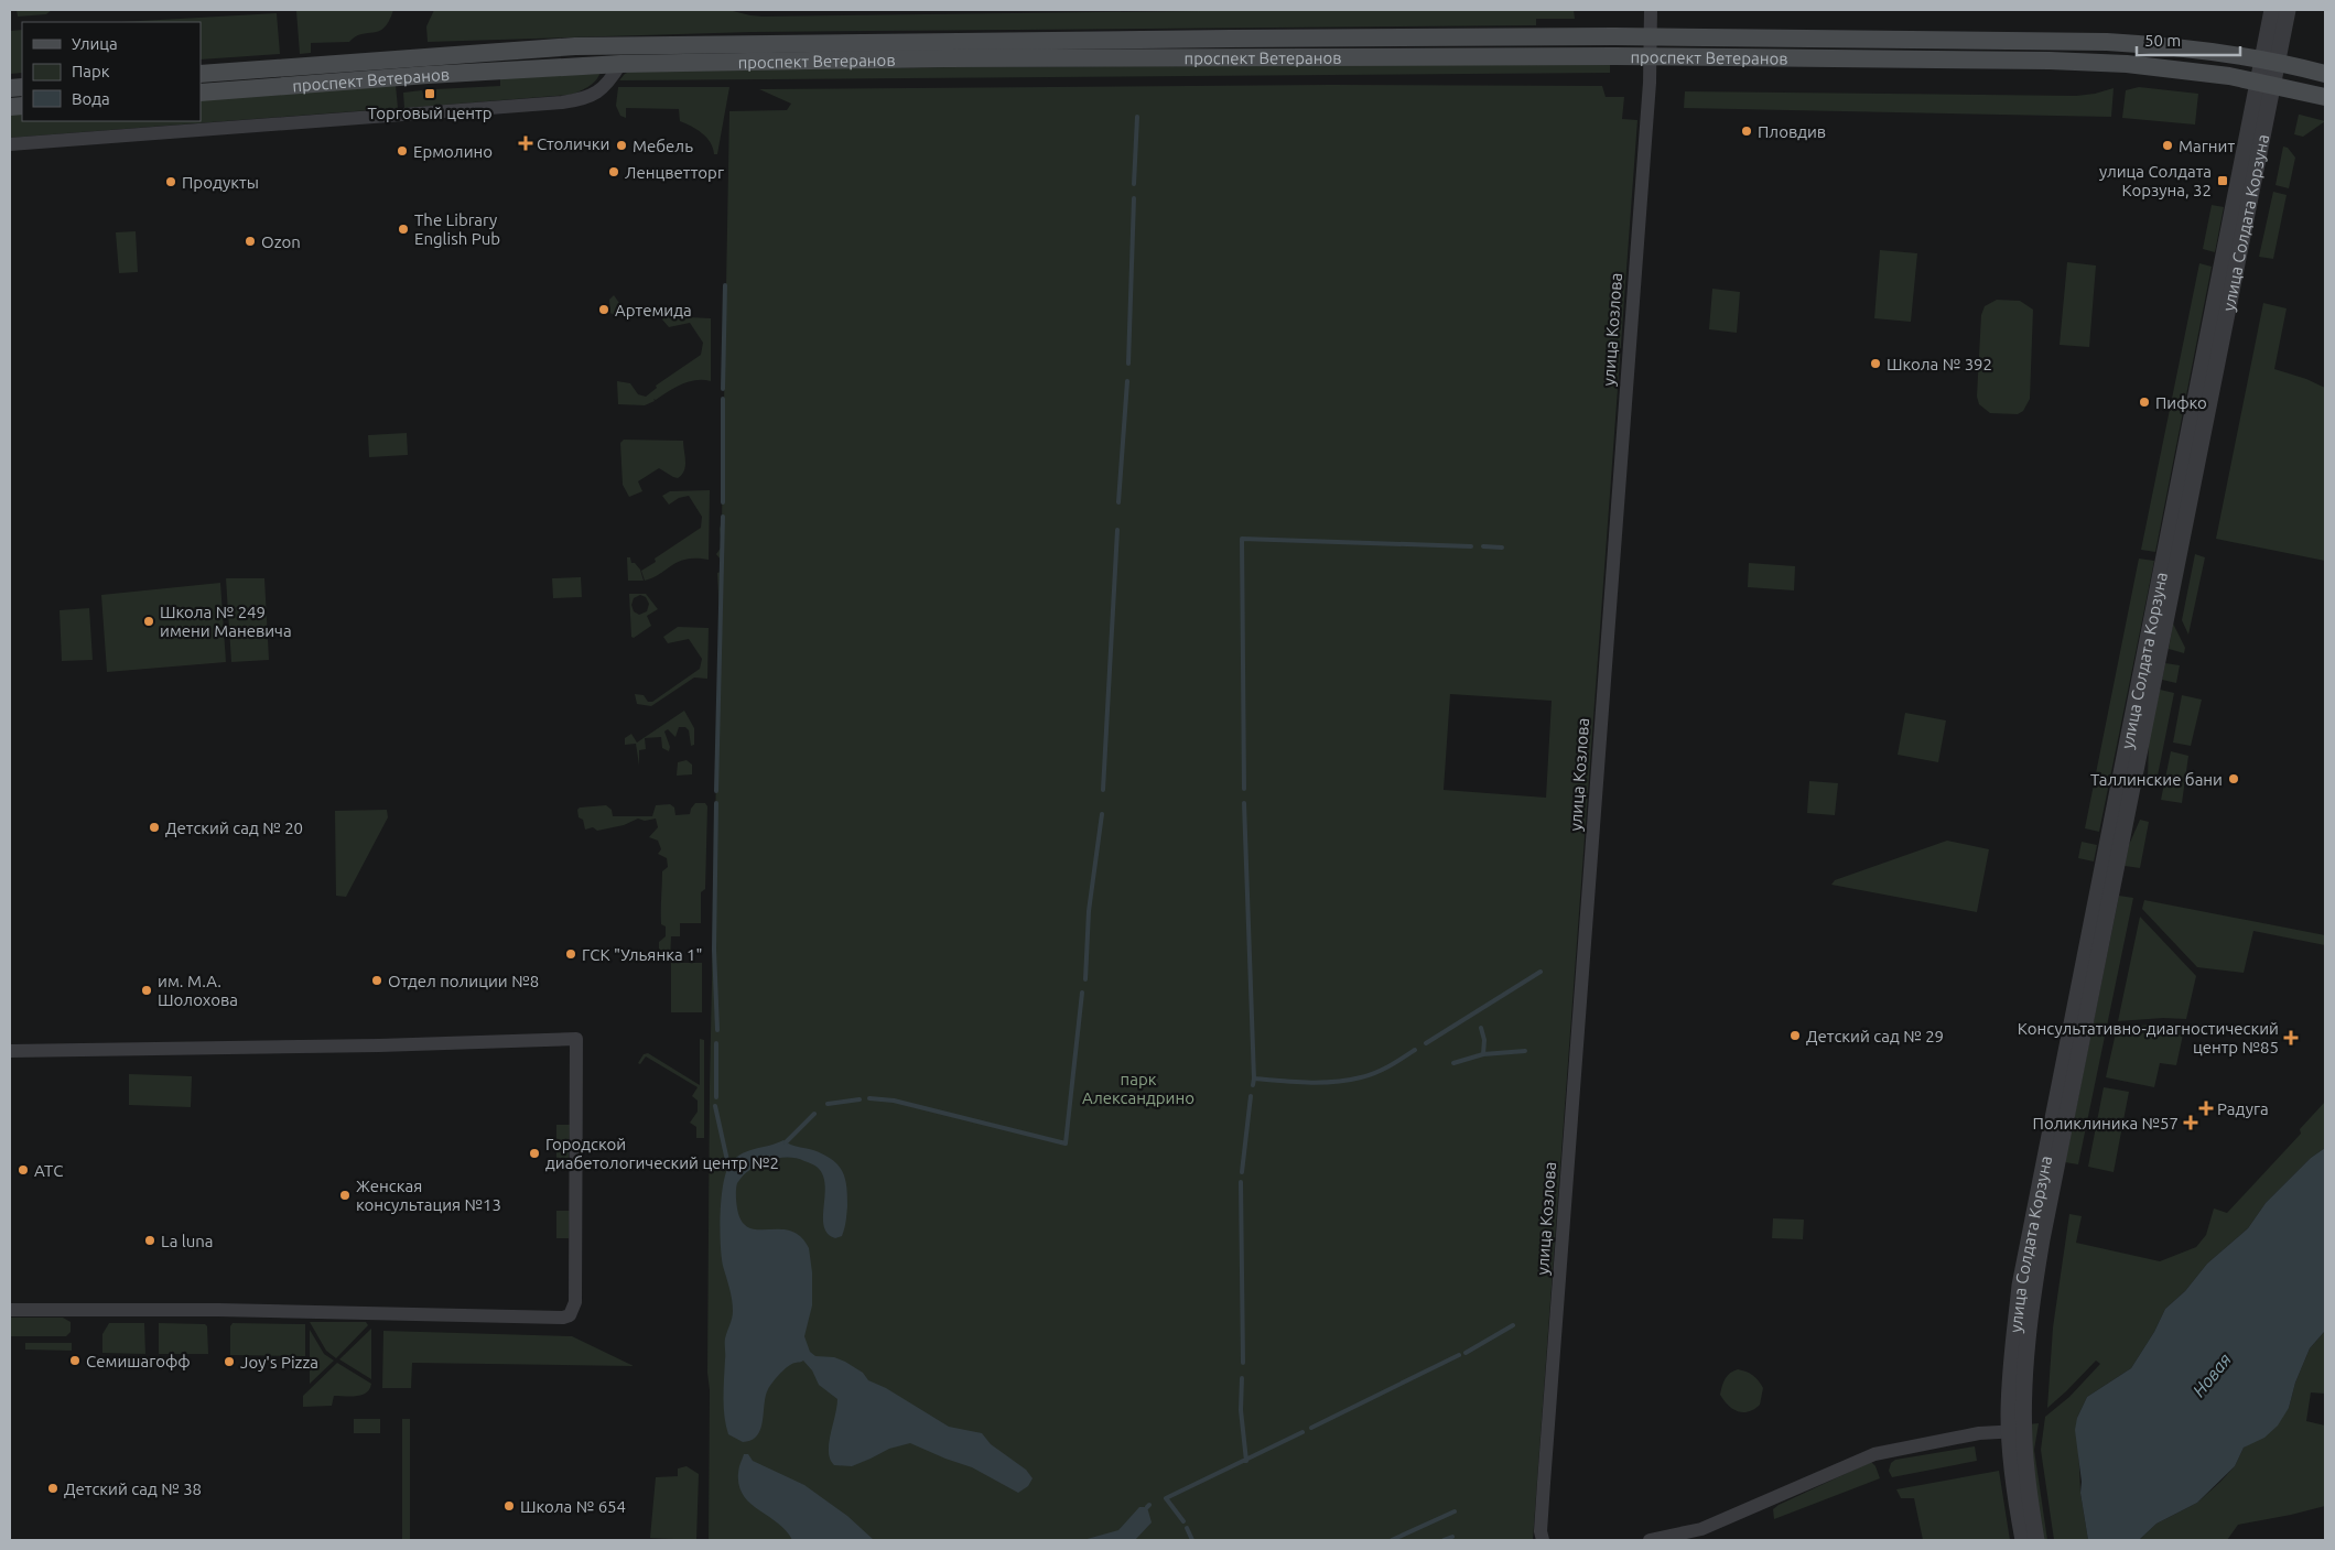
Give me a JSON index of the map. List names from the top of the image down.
{
  "streets": {
    "main road": ["проспект Ветеранов"],
    "street": ["улица Солдата Корзуна", "улица Козлова"]
  },
  "crossings": [
    ["проспект Ветеранов", "улица Солдата Корзуна"],
    ["проспект Ветеранов", "улица Козлова"]
  ],
  "water": ["Новая"],
  "parks": ["парк Александрино"],
  "places": {
    "transit": ["Торговый центр", "улица Солдата Корзуна, 32"],
    "other": [
      "Пловдив",
      "Мебель",
      "Магнит",
      "Ермолино",
      "Ленцветторг",
      "Продукты",
      "The Library English Pub",
      "Ozon",
      "Артемида",
      "Школа № 392",
      "Пифко",
      "Школа № 249 имени Маневича",
      "Таллинские бани",
      "Детский сад № 20",
      "ГСК \"Ульянка 1\"",
      "Отдел полиции №8",
      "им. М.А. Шолохова",
      "Детский сад № 29",
      "Городской диабетологический центр №2",
      "АТС",
      "Женская консультация №13",
      "La luna",
      "Семишагофф",
      "Joy's Pizza",
      "Детский сад № 38",
      "Школа № 654"
    ],
    "health": [
      "Столички",
      "Консультативно-диагностический центр №85",
      "Радуга",
      "Поликлиника №57"
    ]
  },
  "legend": ["Улица", "Парк", "Вода"],
  "scale_bar": "50 m"
}
